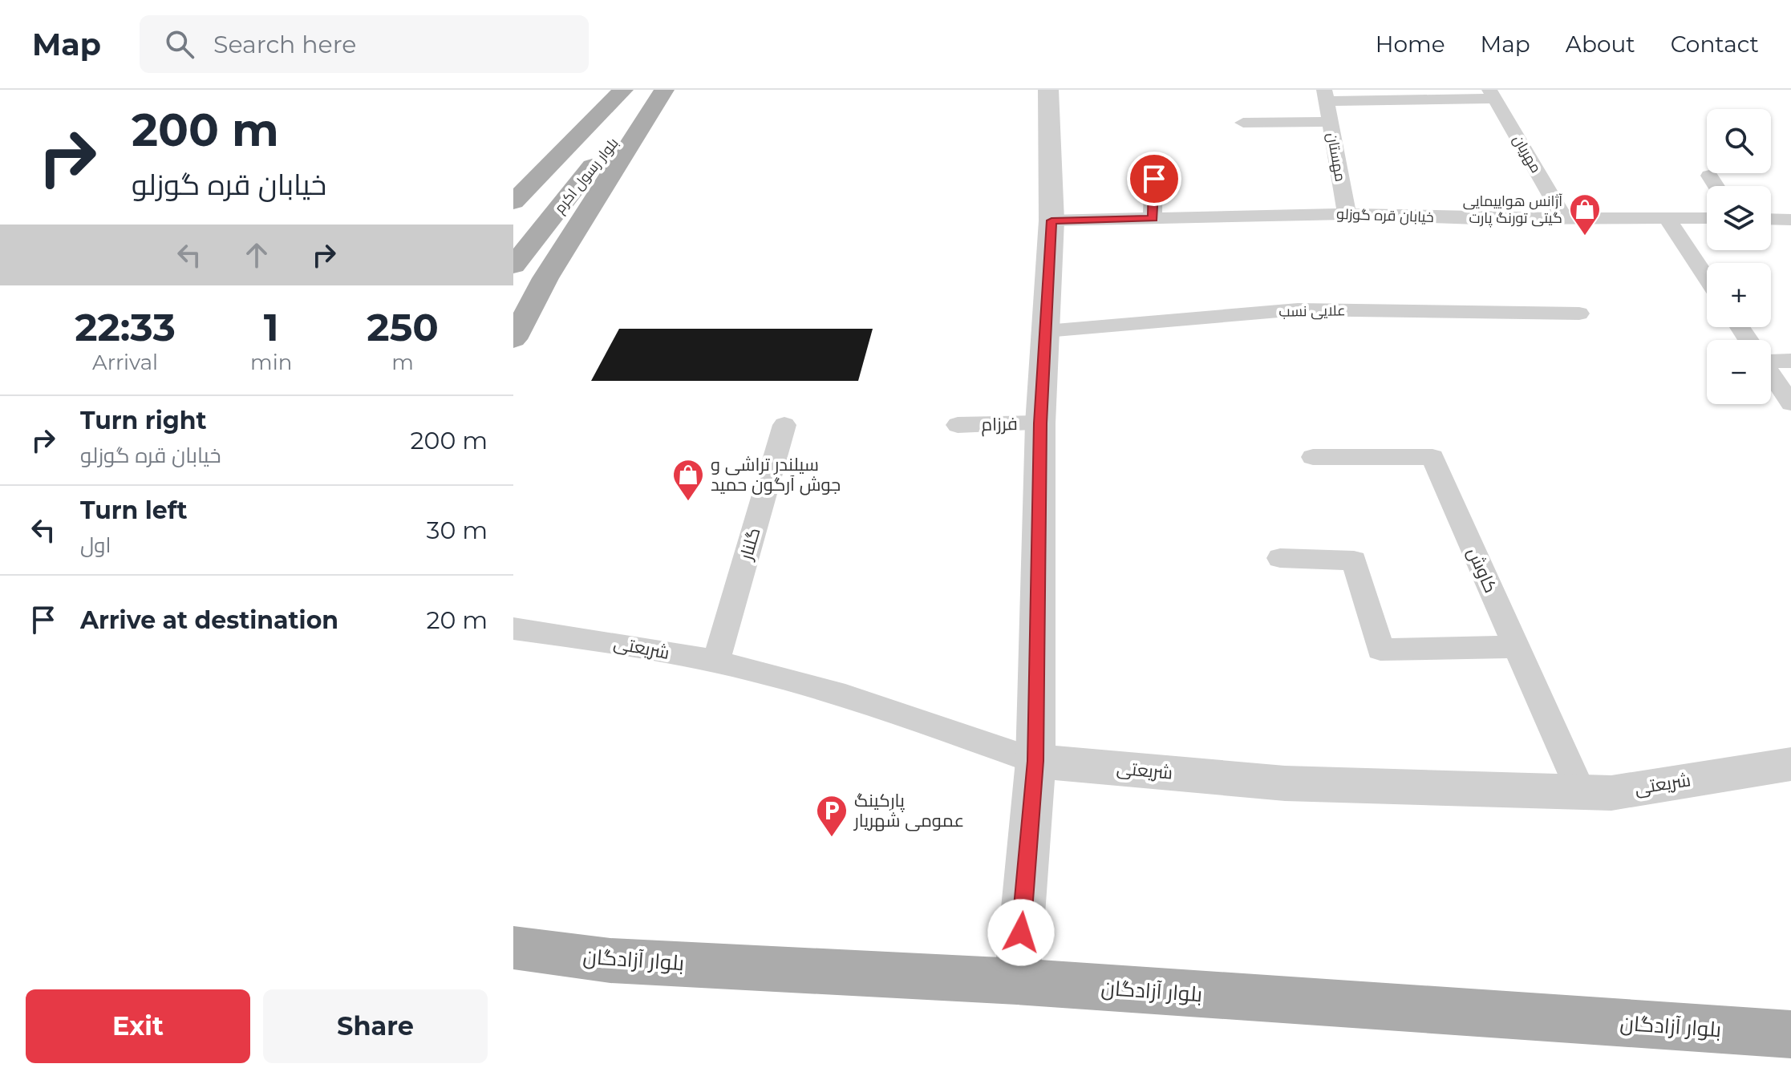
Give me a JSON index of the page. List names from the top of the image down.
{
  "streets": {
    "main road": ["بلوار رسول اکرم", "بلوار آزادگان"],
    "street": [
      "مهریان",
      "مهستان",
      "خیابان قره گوزلو",
      "علایی نسب",
      "فرزام",
      "گلنار",
      "کاوش",
      "شریعتی"
    ]
  },
  "crossings": [
    ["مهریان", "مهستان"],
    ["مهریان", "خیابان قره گوزلو"],
    ["مهستان", "خیابان قره گوزلو"],
    ["گلنار", "شریعتی"],
    ["کاوش", "شریعتی"]
  ],
  "places": {
    "shop": ["آژانس هواپیمایی گیتی تورنگ پارت", "سیلندر تراشی و جوش آرگون حمید"],
    "parking": ["پارکینگ عمومی شهریار"]
  },
  "page": {
    "header": "Map",
    "search": "Search here",
    "nav": [
      "Home",
      "Map",
      "About",
      "Contact"
    ],
    "turn": ["200 m", "خیابان قره گوزلو"],
    "map_buttons": ["+", "−"],
    "eta": [
      "22:33",
      "Arrival",
      "1",
      "min",
      "250",
      "m"
    ],
    "list": [
      {
        "name": "Turn right",
        "note": "خیابان قره گوزلو",
        "value": "200 m"
      },
      {
        "name": "Turn left",
        "note": "اول",
        "value": "30 m"
      },
      {
        "name": "Arrive at destination",
        "value": "20 m"
      }
    ],
    "buttons": ["Exit", "Share"]
  }
}
